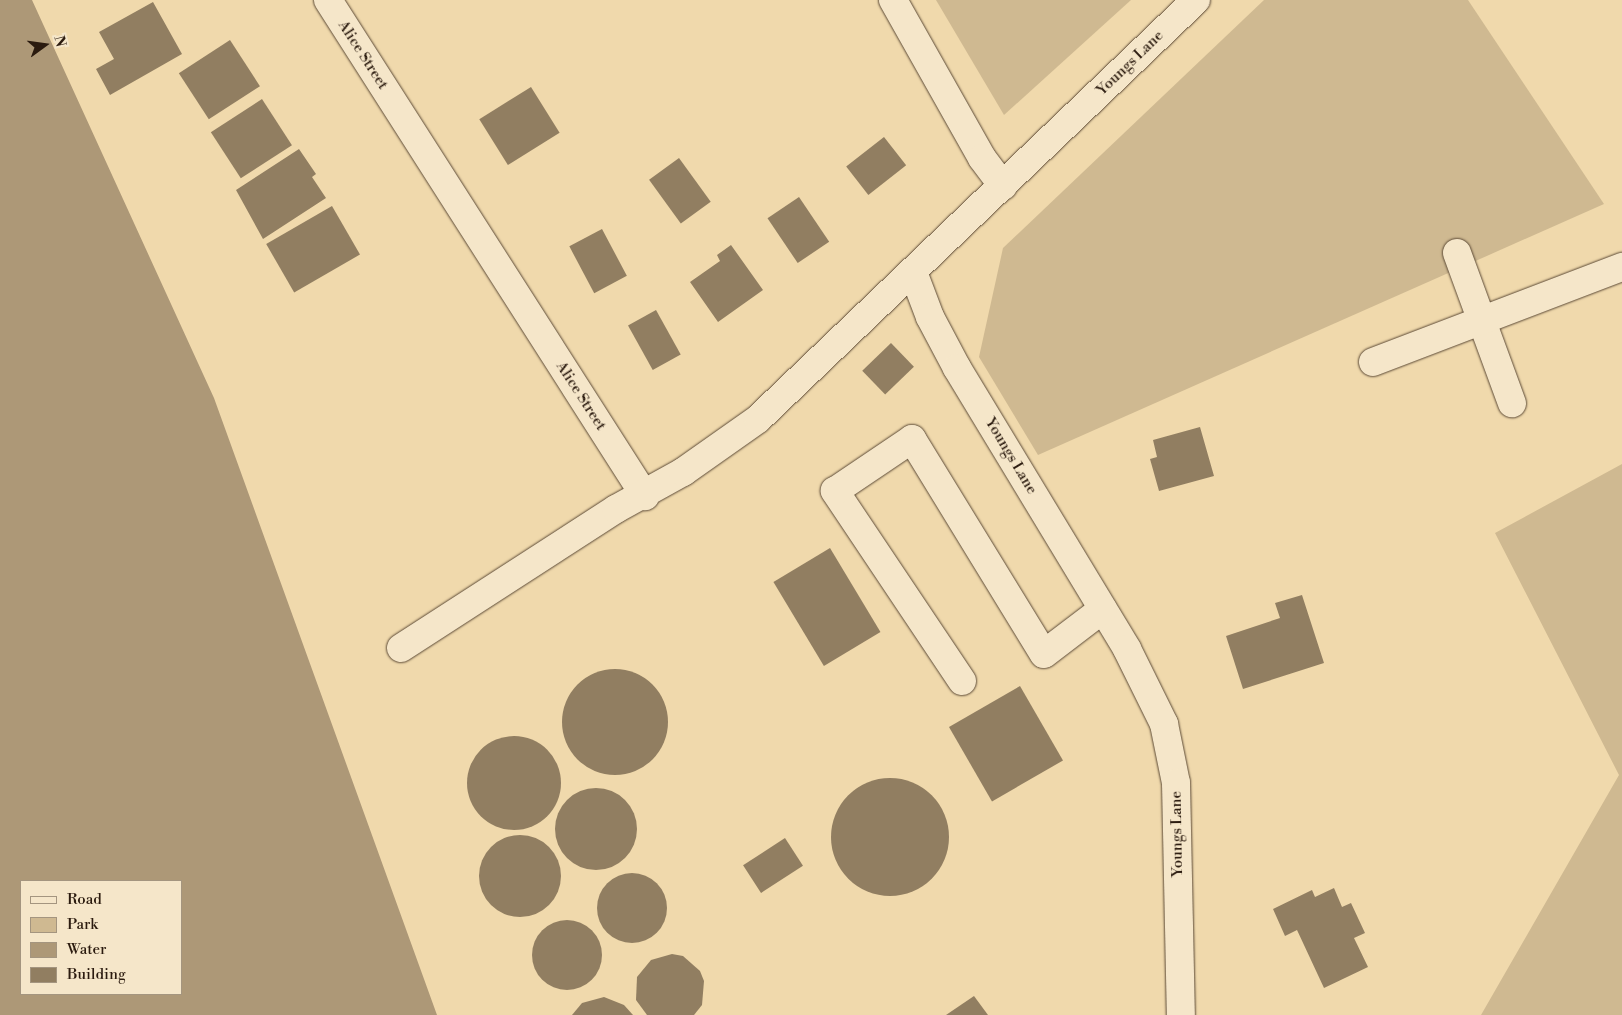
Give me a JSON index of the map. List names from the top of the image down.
{
  "streets": {
    "street": ["Alice Street", "Youngs Lane"]
  },
  "legend": [
    "Road",
    "Park",
    "Water",
    "Building"
  ],
  "north": "right"
}
